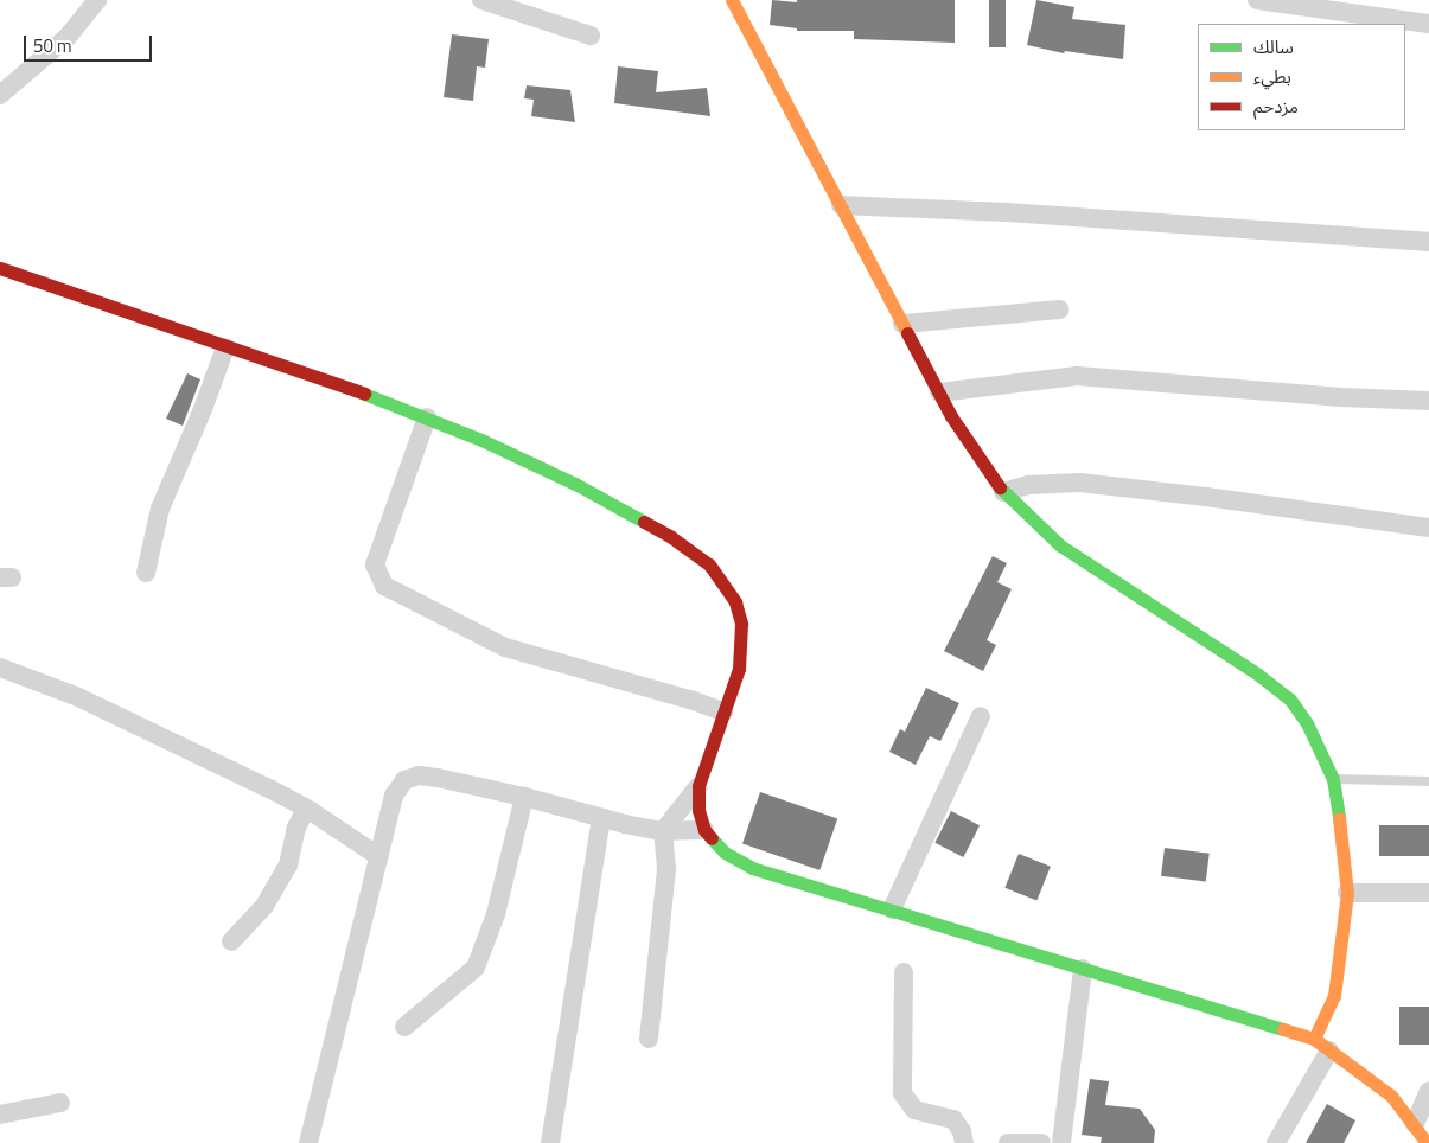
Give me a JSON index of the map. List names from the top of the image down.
{
  "legend": ["سالك", "بطيء", "مزدحم"],
  "scale_bar": "50 m"
}
